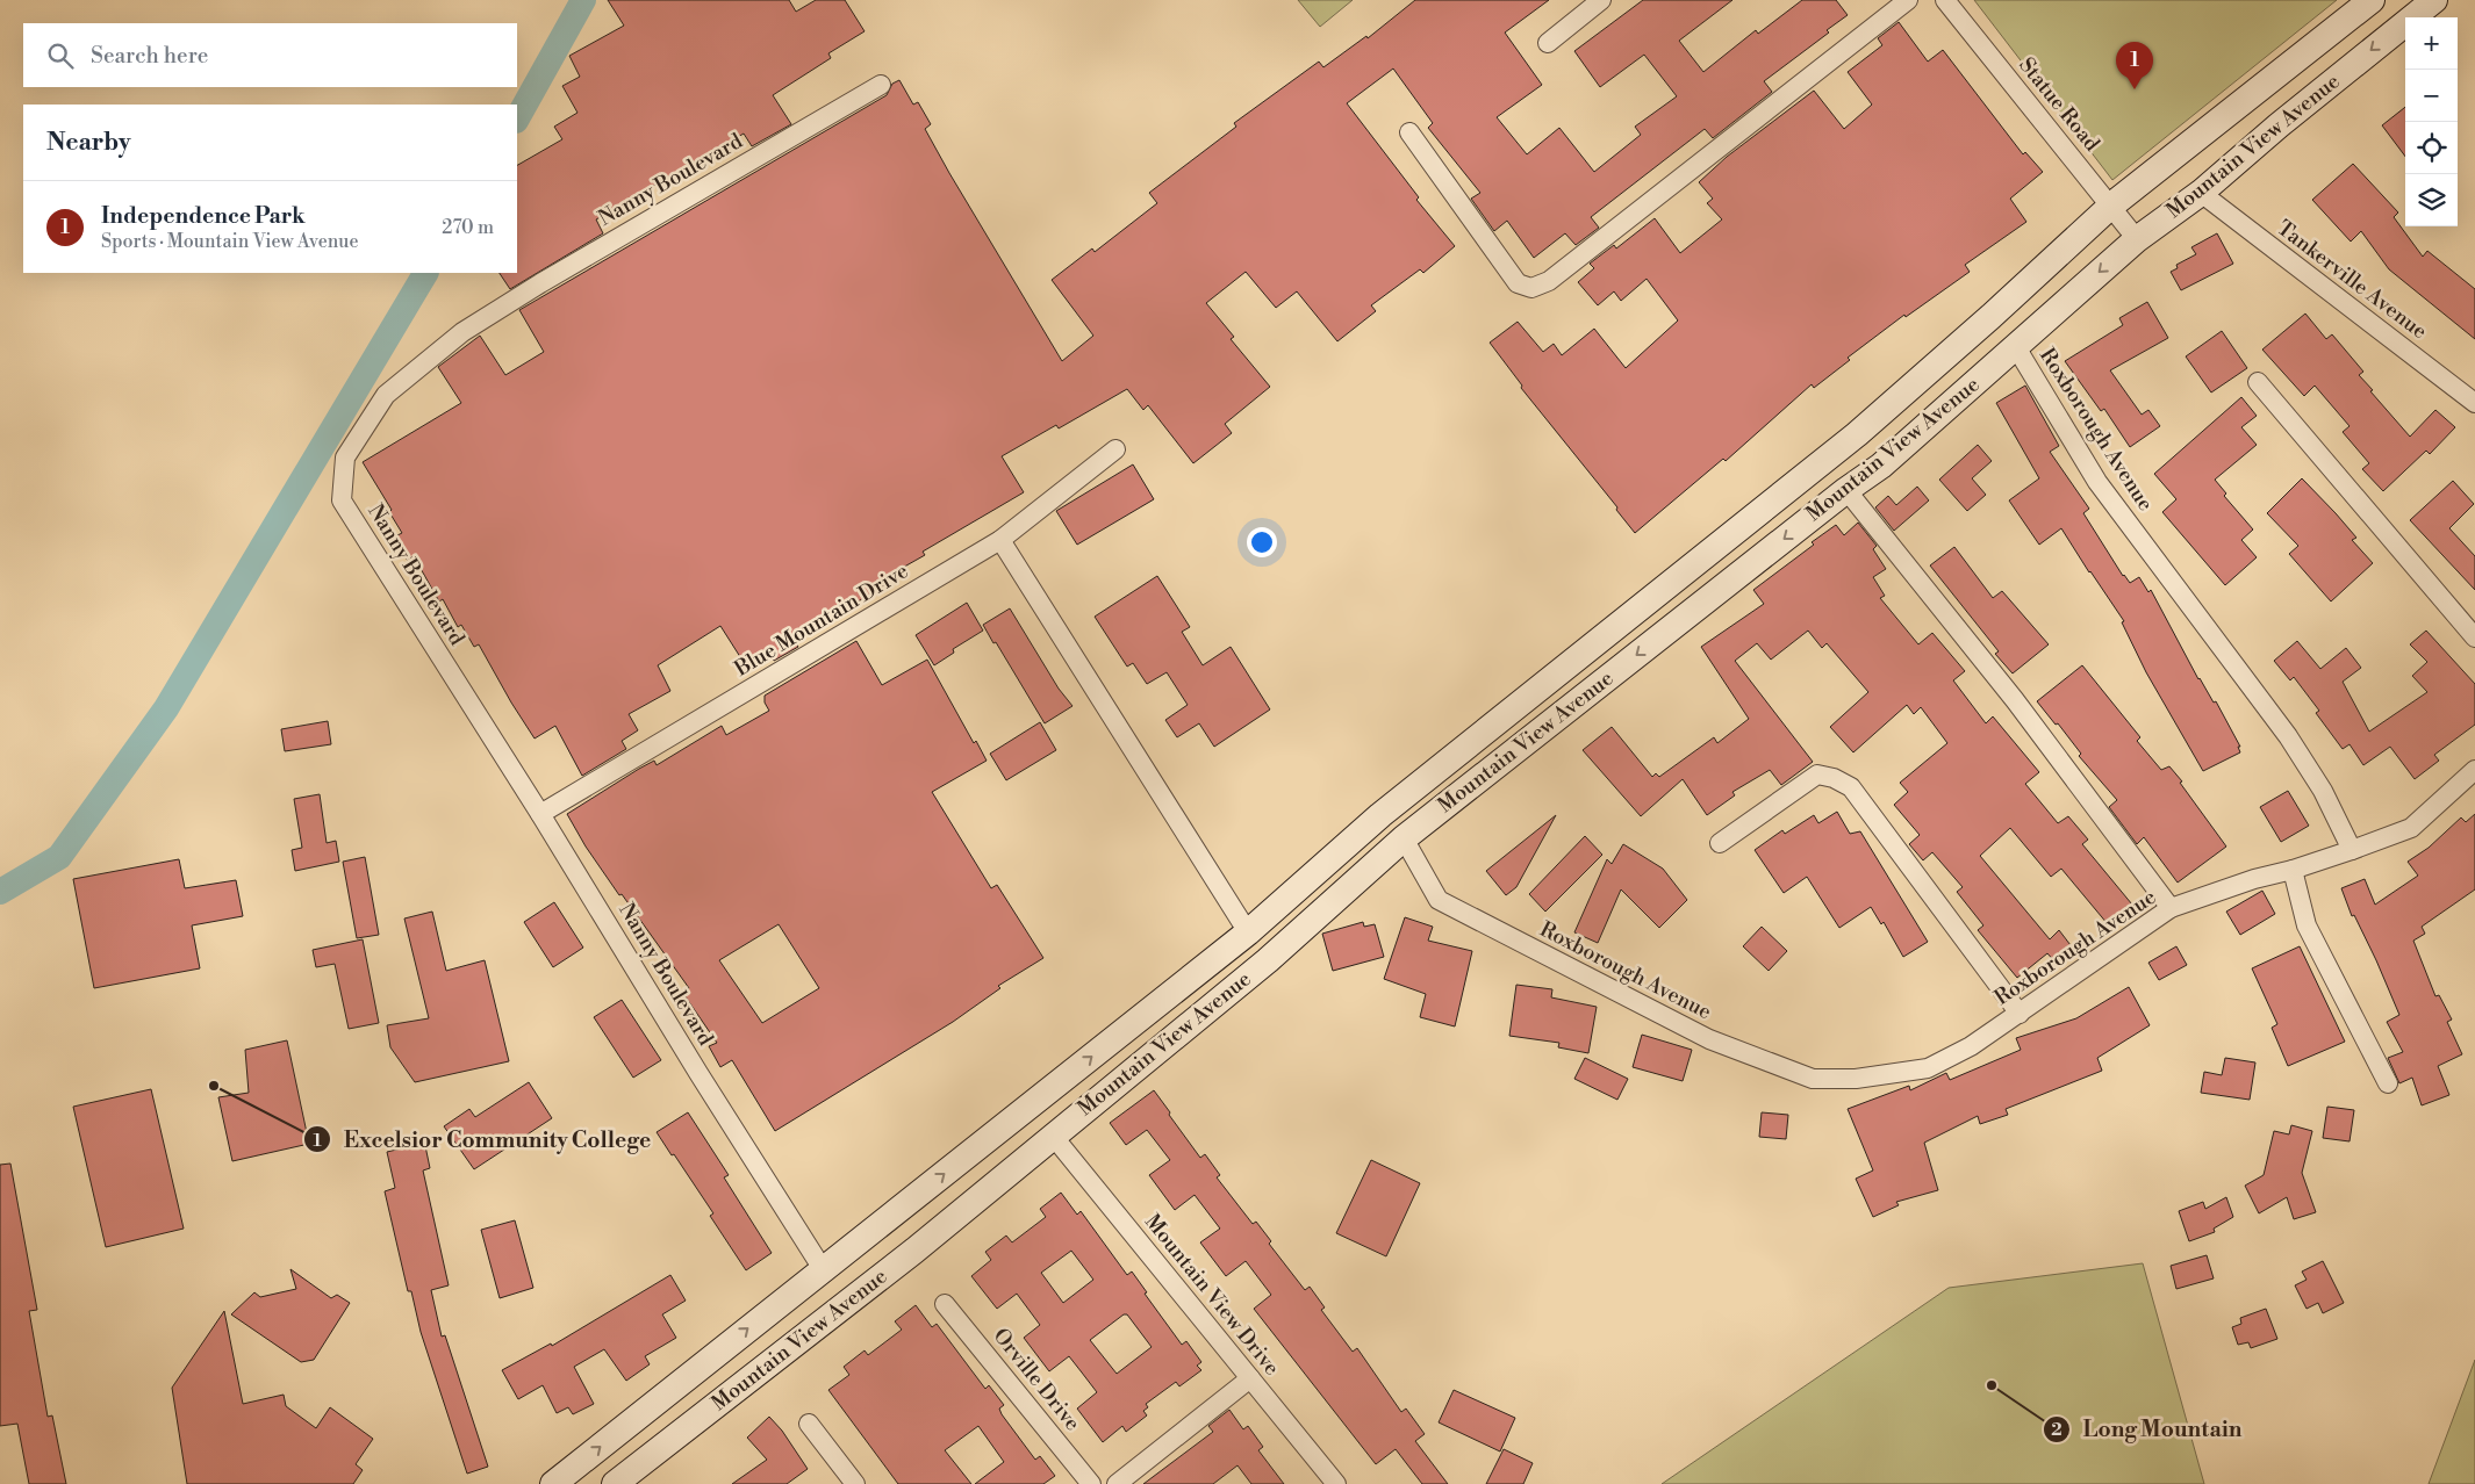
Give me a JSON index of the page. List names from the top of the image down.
{
  "streets": {
    "main road": ["Mountain View Avenue"],
    "street": [
      "Statue Road",
      "Nanny Boulevard",
      "Tankerville Avenue",
      "Roxborough Avenue",
      "Blue Mountain Drive",
      "Mountain View Drive",
      "Orville Drive"
    ]
  },
  "crossings": [
    ["Statue Road", "Mountain View Avenue"],
    ["Mountain View Avenue", "Nanny Boulevard"],
    ["Mountain View Avenue", "Tankerville Avenue"],
    ["Mountain View Avenue", "Roxborough Avenue"],
    ["Mountain View Avenue", "Mountain View Drive"],
    ["Nanny Boulevard", "Blue Mountain Drive"]
  ],
  "places": ["Excelsior Community College", "Long Mountain"],
  "page": {
    "map_buttons": ["+", "−"],
    "search": "Search here",
    "pins": "1",
    "heading": "Nearby",
    "list": [
      {
        "mark": "1",
        "name": "Independence Park",
        "note": "Sports · Mountain View Avenue",
        "value": "270 m"
      }
    ]
  }
}
